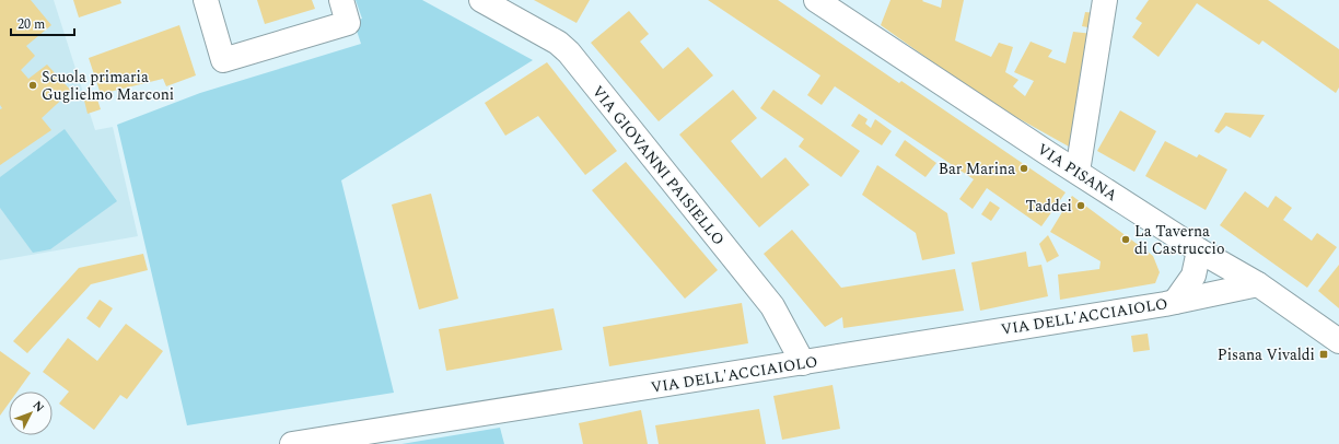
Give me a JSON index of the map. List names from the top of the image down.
{
  "streets": {
    "street": ["VIA GIOVANNI PAISIELLO", "VIA PISANA", "VIA DELL'ACCIAIOLO"]
  },
  "crossings": [
    ["VIA GIOVANNI PAISIELLO", "VIA DELL'ACCIAIOLO"],
    ["VIA PISANA", "VIA DELL'ACCIAIOLO"]
  ],
  "places": {
    "other": [
      "Scuola primaria Guglielmo Marconi",
      "Bar Marina",
      "Taddei",
      "La Taverna di Castruccio"
    ],
    "transit": ["Pisana Vivaldi"]
  },
  "scale_bar": "20 m",
  "north": "top right"
}
